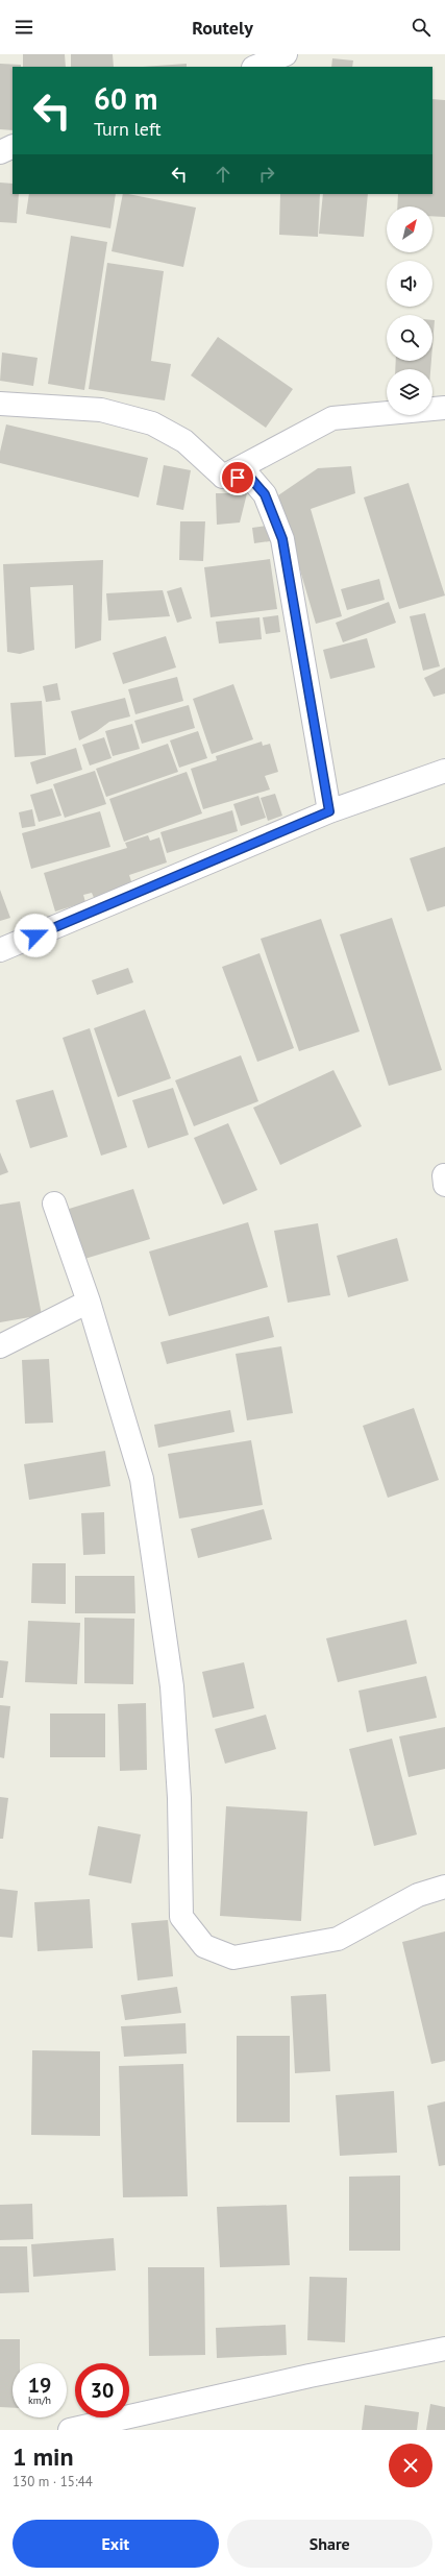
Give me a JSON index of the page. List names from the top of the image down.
{
  "north": "top right",
  "page": {
    "header": "Routely",
    "turn": ["60 m", "Turn left"],
    "speed": "19 km/h",
    "limit": "30",
    "heading": ["1 min", "130 m · 15:44"],
    "buttons": ["Exit", "Share"]
  }
}
